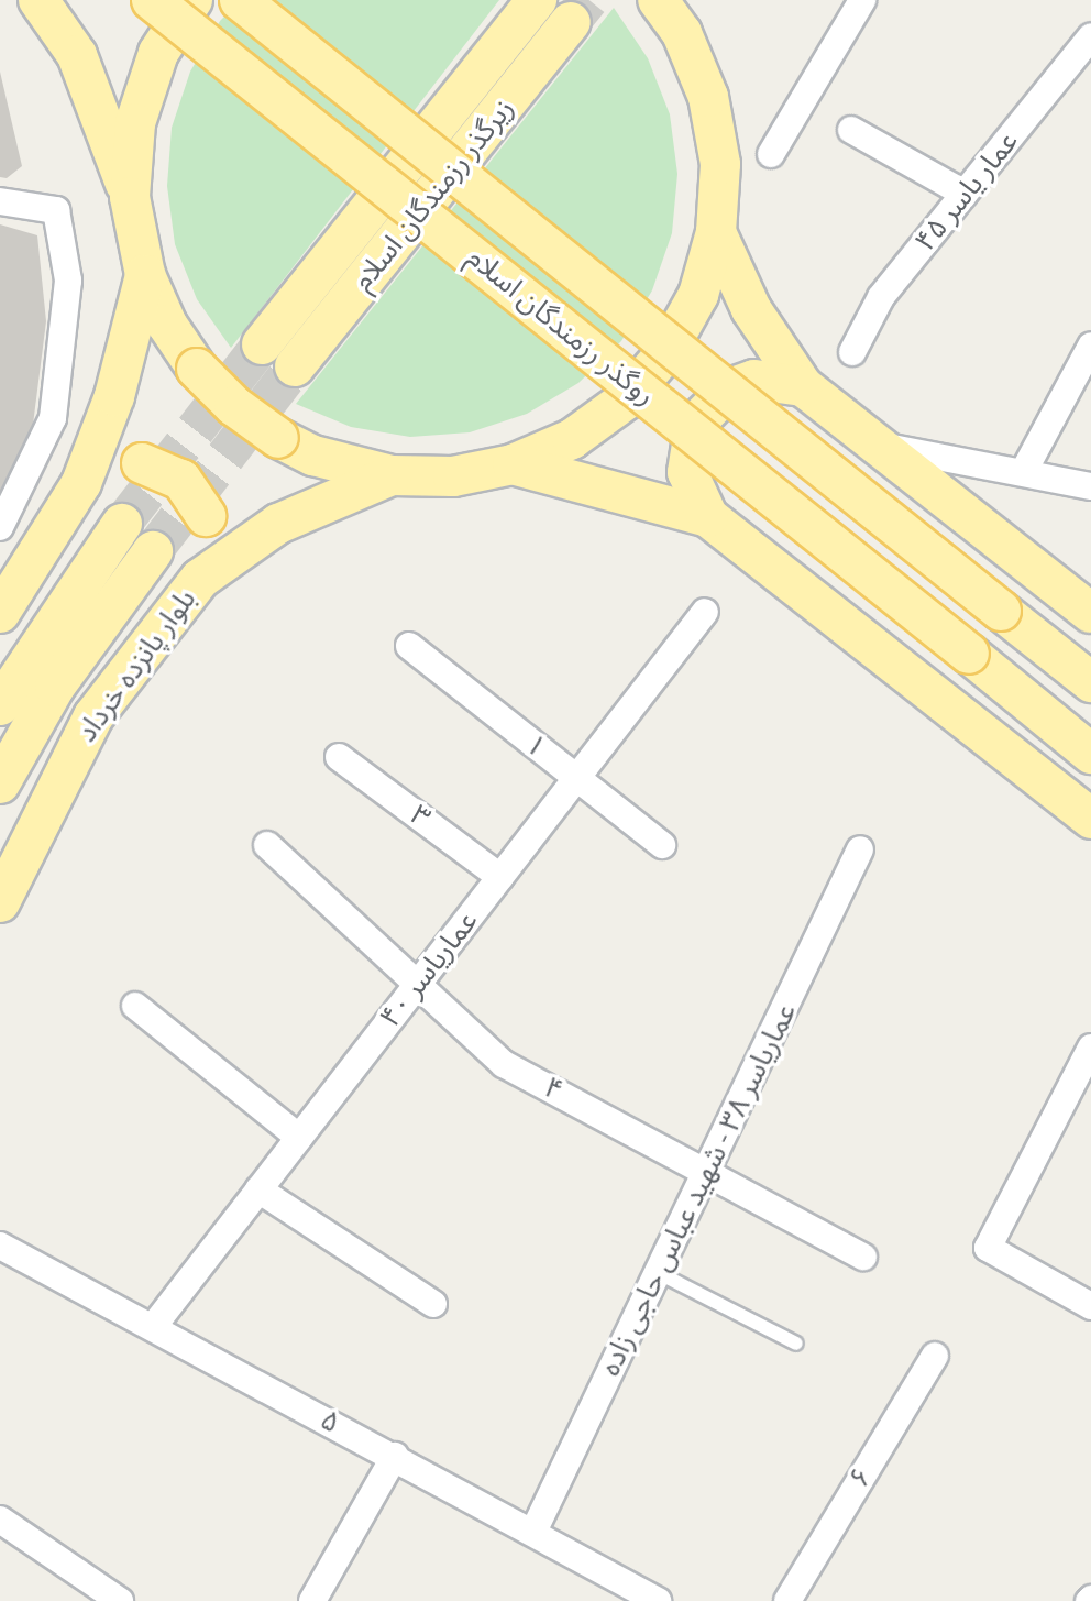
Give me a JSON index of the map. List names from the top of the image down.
{
  "streets": {
    "main road": ["زیرگذر رزمندگان اسلام", "روگذر رزمندگان اسلام", "بلوار پانزده خرداد"],
    "street": [
      "عمار یاسر ۴۵",
      "۱",
      "۳",
      "عماریاسر ۴۰",
      "۴",
      "عماریاسر ۳۸ - شهید عباس حاجی زاده",
      "۵",
      "۶"
    ]
  },
  "crossings": [
    ["۱", "عماریاسر ۴۰"],
    ["۳", "عماریاسر ۴۰"],
    ["عماریاسر ۴۰", "۴"],
    ["عماریاسر ۴۰", "۵"],
    ["۴", "عماریاسر ۳۸ - شهید عباس حاجی زاده"],
    ["عماریاسر ۳۸ - شهید عباس حاجی زاده", "۵"]
  ]
}
